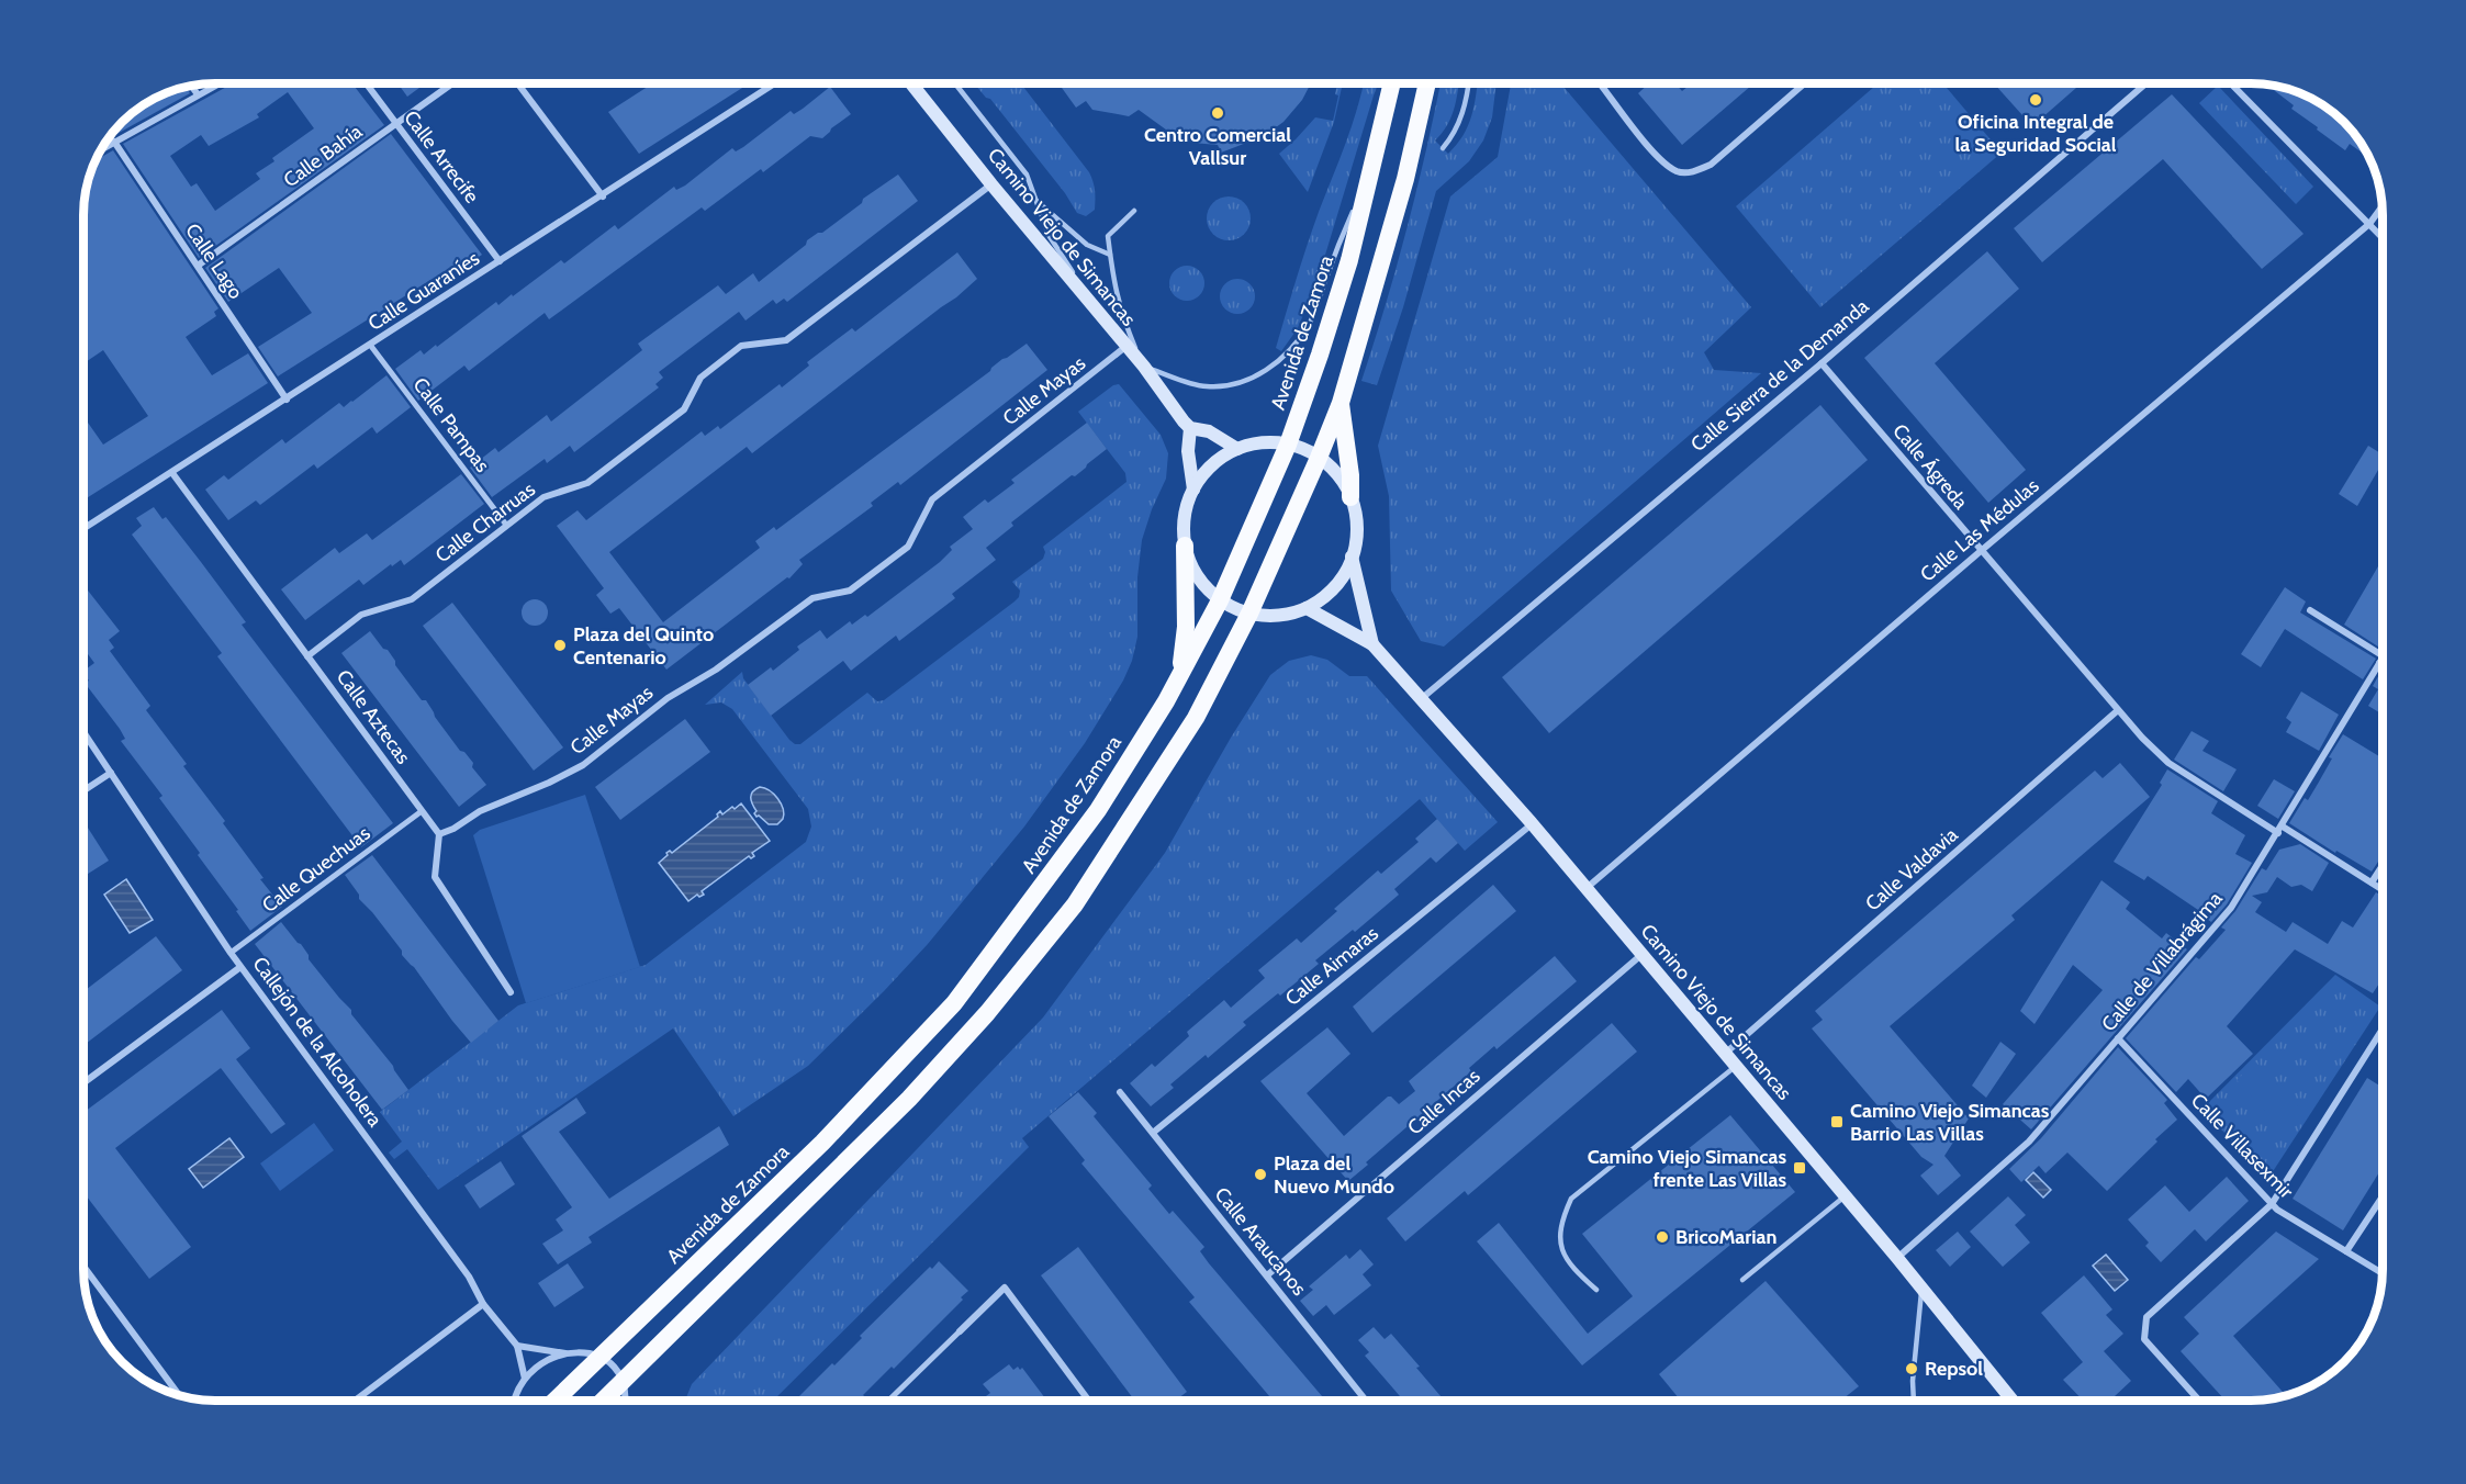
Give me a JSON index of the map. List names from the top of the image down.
{
  "streets": {
    "highway": ["Avenida de Zamora"],
    "main road": ["Camino Viejo de Simancas"],
    "street": [
      "Calle Bahía",
      "Calle Arrecife",
      "Calle Lago",
      "Calle Guaraníes",
      "Calle Sierra de la Demanda",
      "Calle Mayas",
      "Calle Pampas",
      "Calle Ágreda",
      "Calle Charruas",
      "Calle Las Médulas",
      "Calle Aztecas",
      "Calle Quechuas",
      "Calle Valdavia",
      "Calle de Villabrágima",
      "Calle Aimaras",
      "Callejón de la Alcoholera",
      "Calle Incas",
      "Calle Villasexmir",
      "Calle Araucanos"
    ]
  },
  "crossings": [
    ["Calle Bahía", "Calle Arrecife"],
    ["Calle Bahía", "Calle Lago"],
    ["Calle Arrecife", "Calle Guaraníes"],
    ["Camino Viejo de Simancas", "Calle Sierra de la Demanda"],
    ["Camino Viejo de Simancas", "Calle Mayas"],
    ["Camino Viejo de Simancas", "Calle Charruas"],
    ["Camino Viejo de Simancas", "Calle Las Médulas"],
    ["Camino Viejo de Simancas", "Calle Valdavia"],
    ["Camino Viejo de Simancas", "Calle de Villabrágima"],
    ["Camino Viejo de Simancas", "Calle Aimaras"],
    ["Camino Viejo de Simancas", "Calle Incas"],
    ["Calle Lago", "Calle Guaraníes"],
    ["Calle Guaraníes", "Calle Pampas"],
    ["Calle Guaraníes", "Calle Aztecas"],
    ["Calle Sierra de la Demanda", "Calle Ágreda"],
    ["Calle Mayas", "Calle Aztecas"],
    ["Calle Pampas", "Calle Charruas"],
    ["Calle Ágreda", "Calle Las Médulas"],
    ["Calle Ágreda", "Calle Valdavia"],
    ["Calle Ágreda", "Calle de Villabrágima"],
    ["Calle Charruas", "Calle Aztecas"],
    ["Calle Aztecas", "Calle Quechuas"],
    ["Calle Quechuas", "Callejón de la Alcoholera"],
    ["Calle de Villabrágima", "Calle Villasexmir"],
    ["Calle Aimaras", "Calle Araucanos"],
    ["Calle Incas", "Calle Araucanos"]
  ],
  "places": {
    "other": [
      "Oficina Integral de la Seguridad Social",
      "Centro Comercial Vallsur",
      "Plaza del Quinto Centenario",
      "Plaza del Nuevo Mundo",
      "BricoMarian",
      "Repsol"
    ],
    "transit": ["Camino Viejo Simancas Barrio Las Villas", "Camino Viejo Simancas frente Las Villas"]
  }
}
